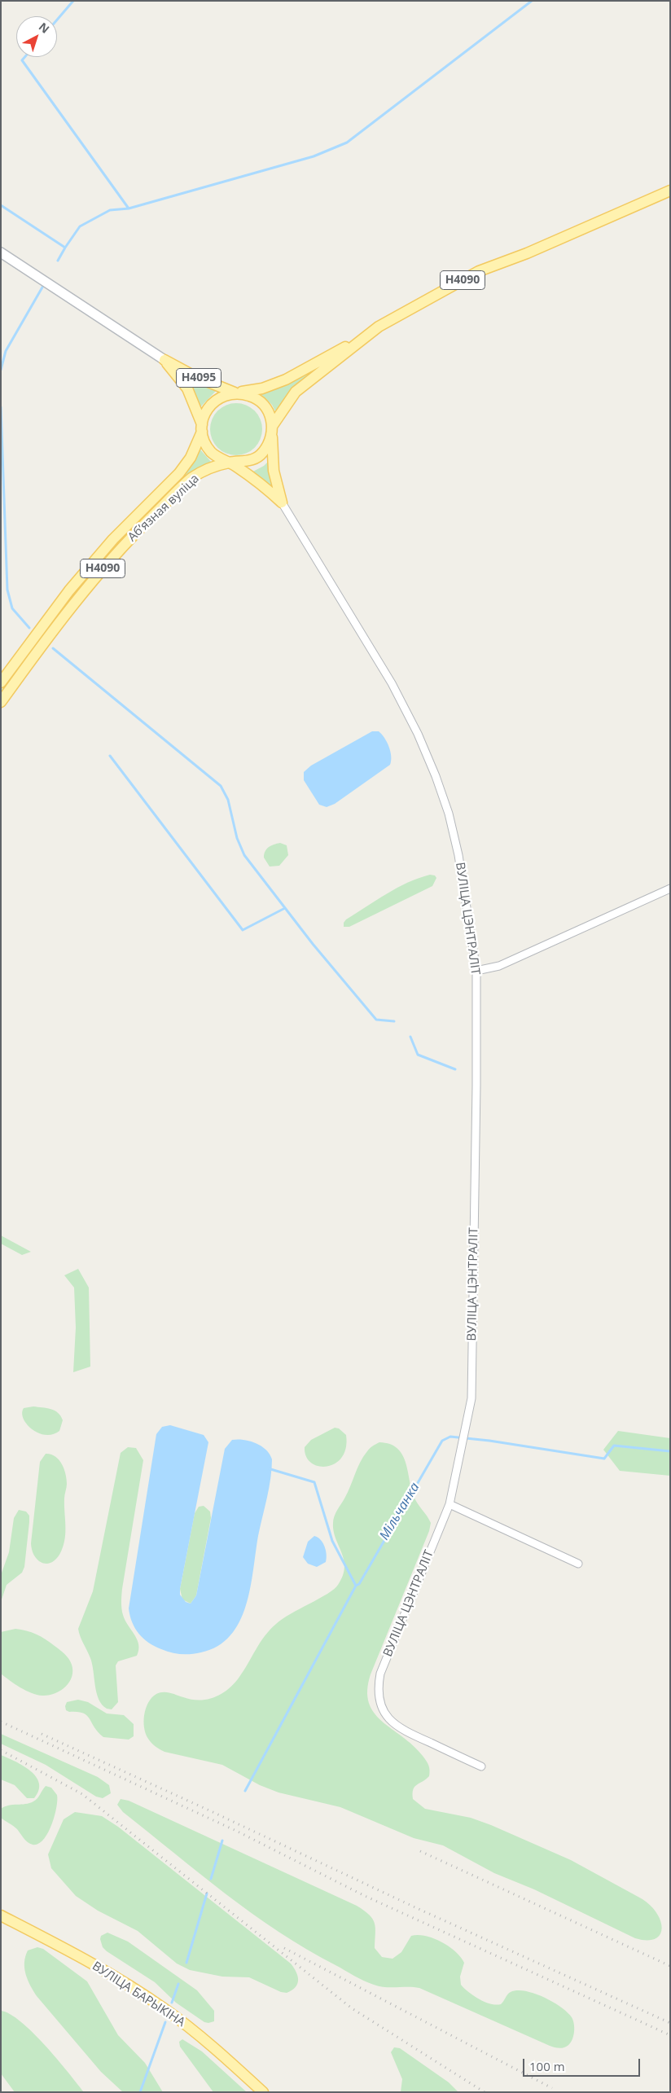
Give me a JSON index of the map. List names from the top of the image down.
{
  "streets": {
    "main road": [
      "Н4090",
      "Н4095",
      "Абʼязная вуліца",
      "ВУЛІЦА БАРЫКІНА"
    ],
    "street": ["ВУЛІЦА ЦЭНТРАЛІТ"]
  },
  "crossings": [
    ["Н4090", "Н4095"],
    ["Н4090", "Абʼязная вуліца"],
    ["Н4095", "Абʼязная вуліца"]
  ],
  "water": ["Мільчанка"],
  "scale_bar": "100 m",
  "north": "top right"
}
